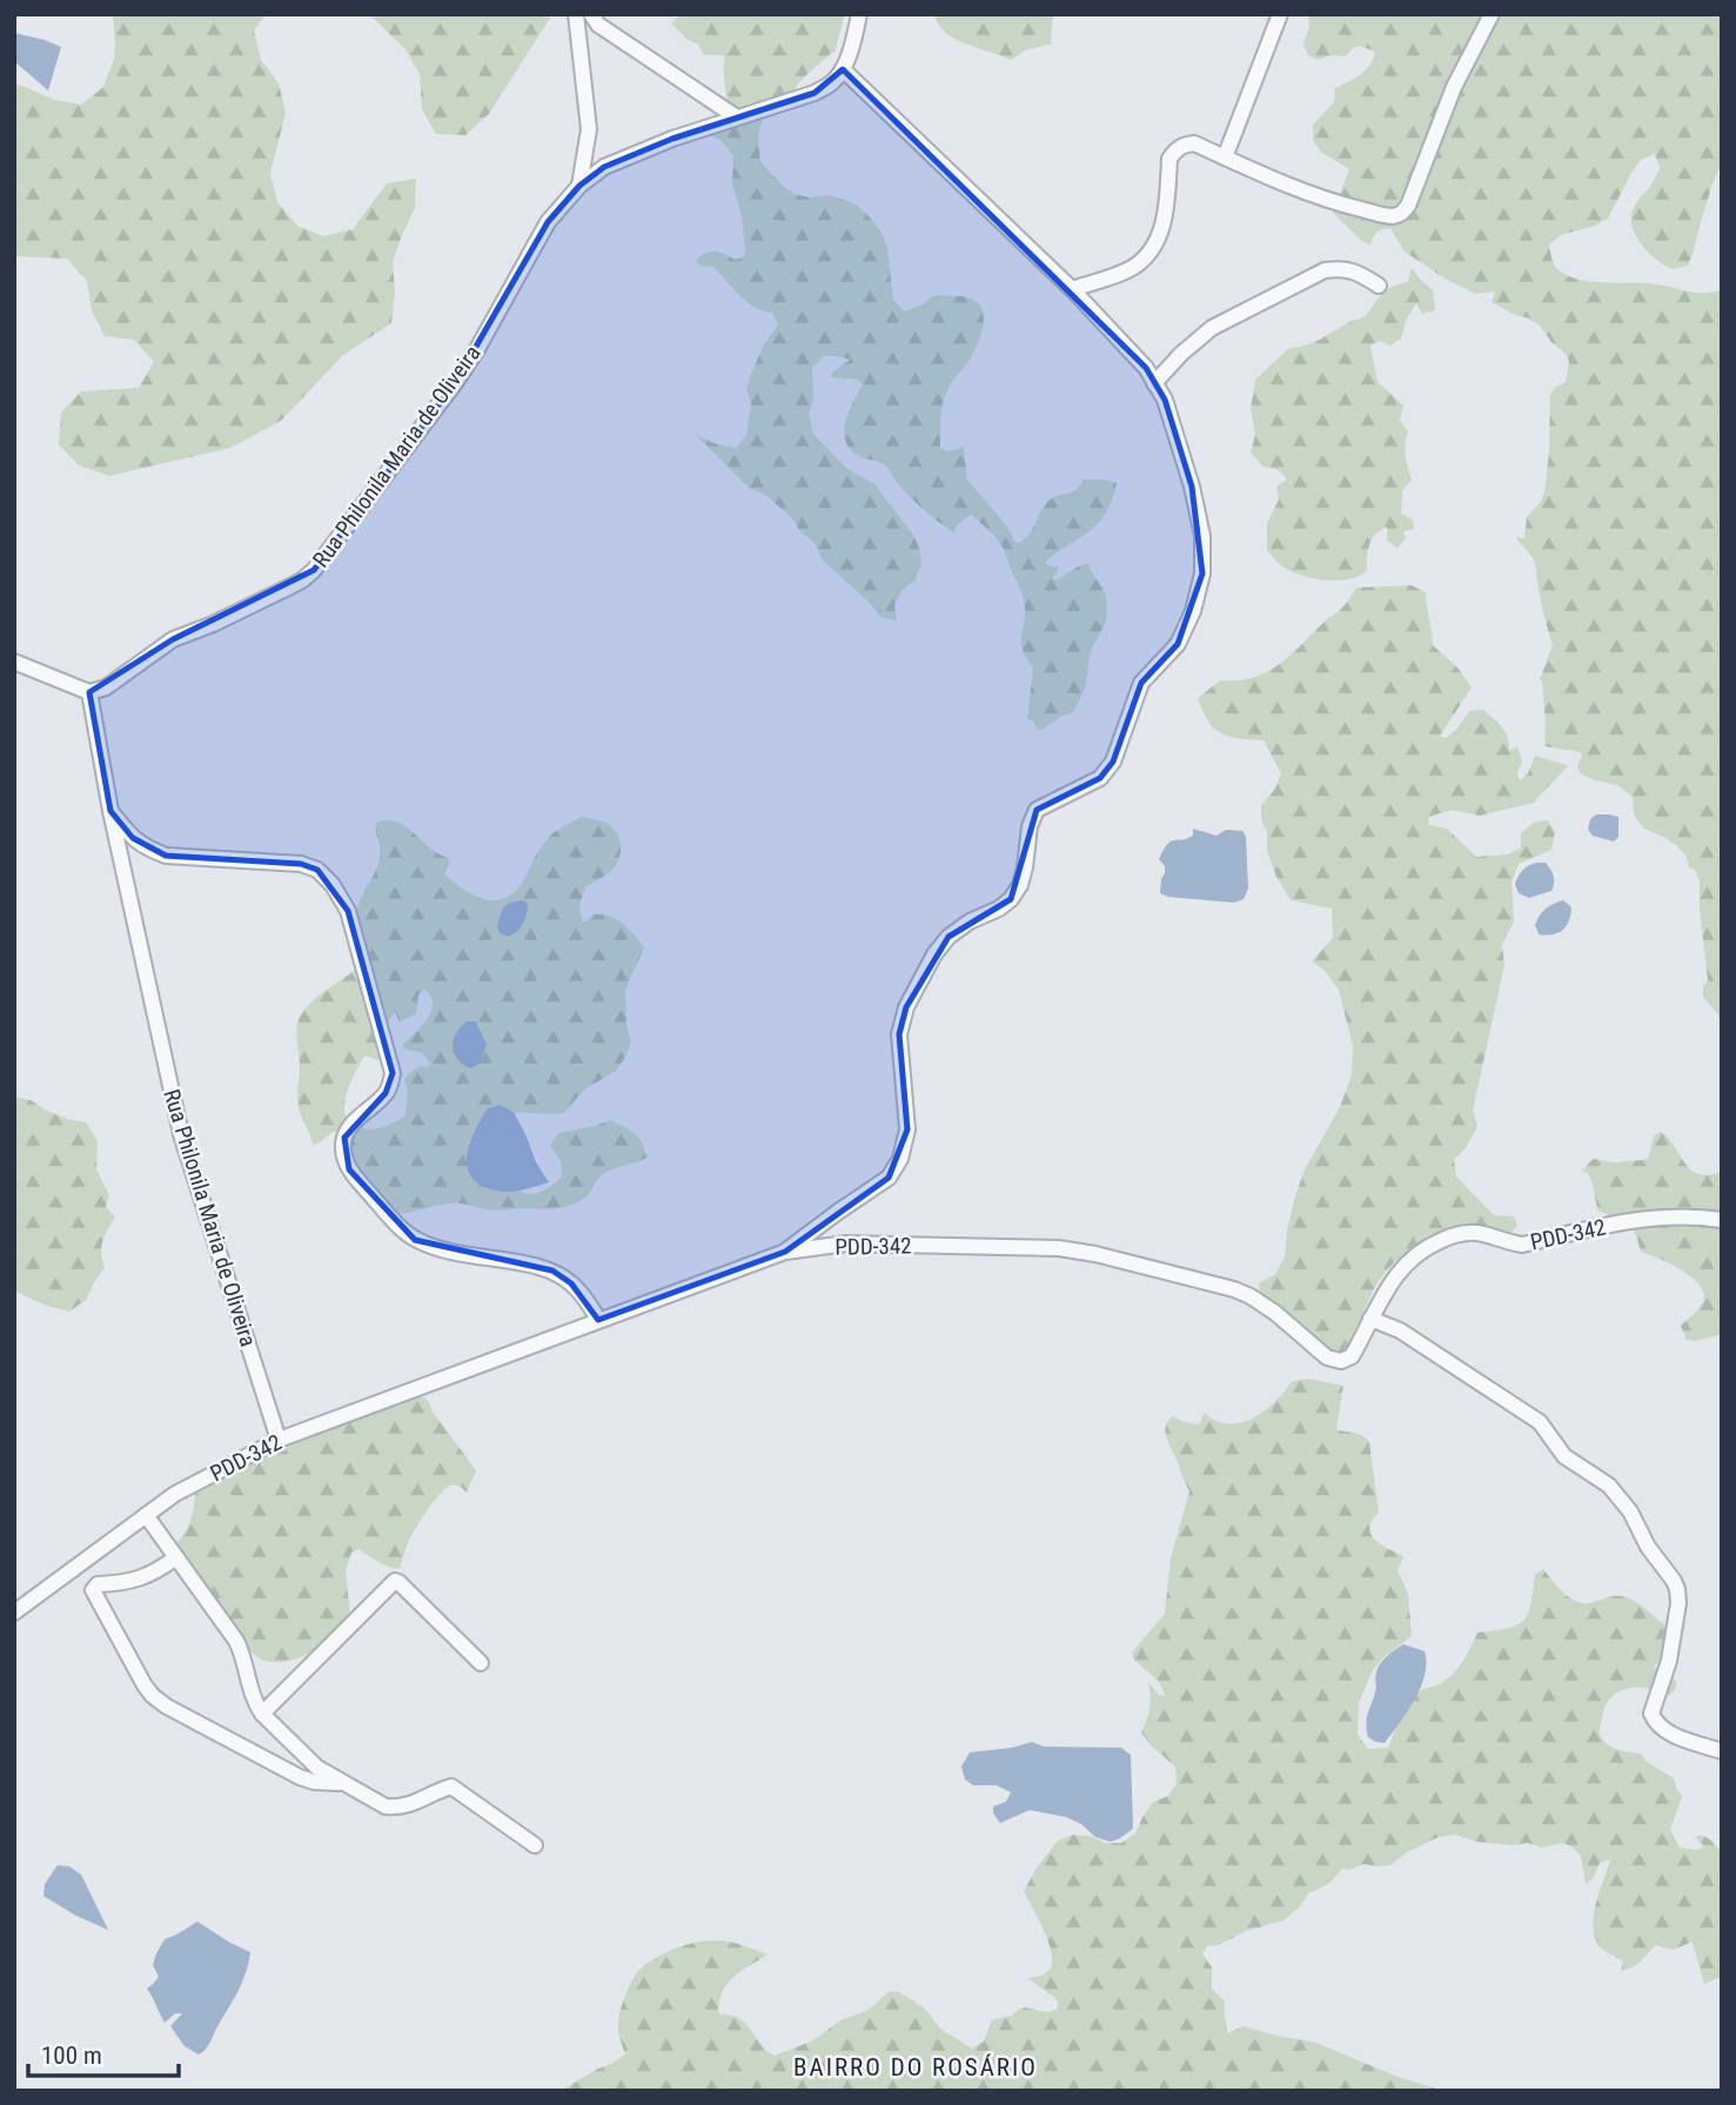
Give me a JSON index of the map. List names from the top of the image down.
{
  "streets": {
    "street": ["Rua Philonila Maria de Oliveira", "PDD-342"]
  },
  "crossings": [
    ["Rua Philonila Maria de Oliveira", "PDD-342"]
  ],
  "districts": ["BAIRRO DO ROSÁRIO"],
  "scale_bar": "100 m"
}
